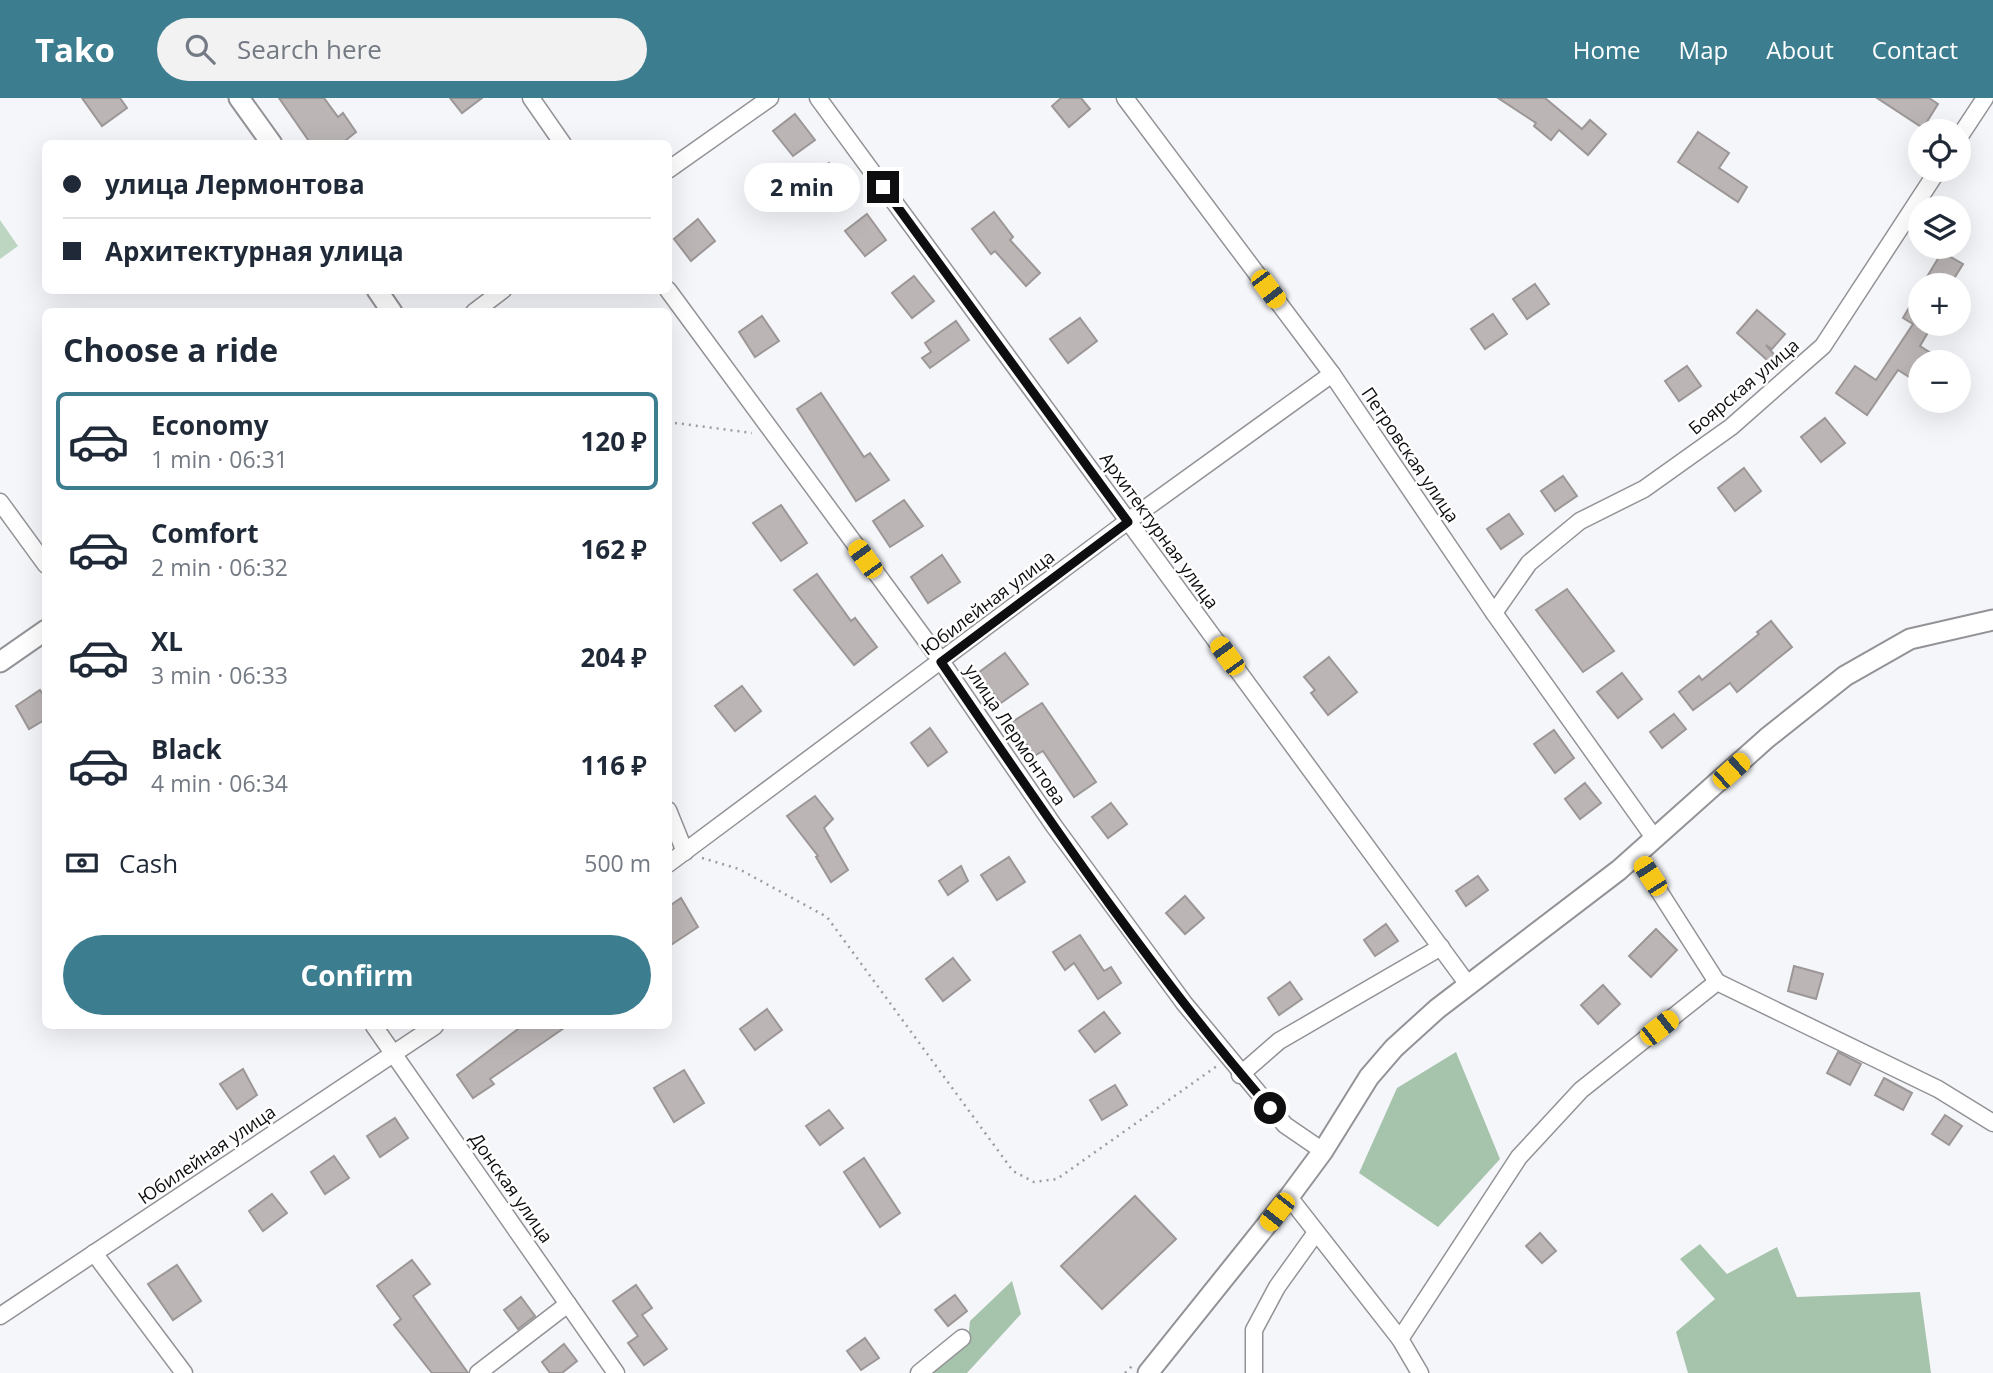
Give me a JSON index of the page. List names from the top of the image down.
{
  "streets": {
    "street": [
      "Боярская улица",
      "Петровская улица",
      "Архитектурная улица",
      "Юбилейная улица",
      "улица Лермонтова",
      "Донская улица"
    ]
  },
  "crossings": [
    ["Боярская улица", "Петровская улица"],
    ["Петровская улица", "Юбилейная улица"],
    ["Архитектурная улица", "Юбилейная улица"],
    ["Юбилейная улица", "улица Лермонтова"],
    ["Юбилейная улица", "Донская улица"]
  ],
  "page": {
    "header": "Tako",
    "search": "Search here",
    "nav": [
      "Home",
      "Map",
      "About",
      "Contact"
    ],
    "map_buttons": ["+", "−"],
    "banner": ["улица Лермонтова", "Архитектурная улица"],
    "bubble": "2 min",
    "heading": "Choose a ride",
    "list": [
      {
        "name": "Economy",
        "note": "1 min · 06:31",
        "value": "120 ₽"
      },
      {
        "name": "Comfort",
        "note": "2 min · 06:32",
        "value": "162 ₽"
      },
      {
        "name": "XL",
        "note": "3 min · 06:33",
        "value": "204 ₽"
      },
      {
        "name": "Black",
        "note": "4 min · 06:34",
        "value": "116 ₽"
      }
    ],
    "pay": ["Cash", "500 m"],
    "buttons": "Confirm"
  }
}
